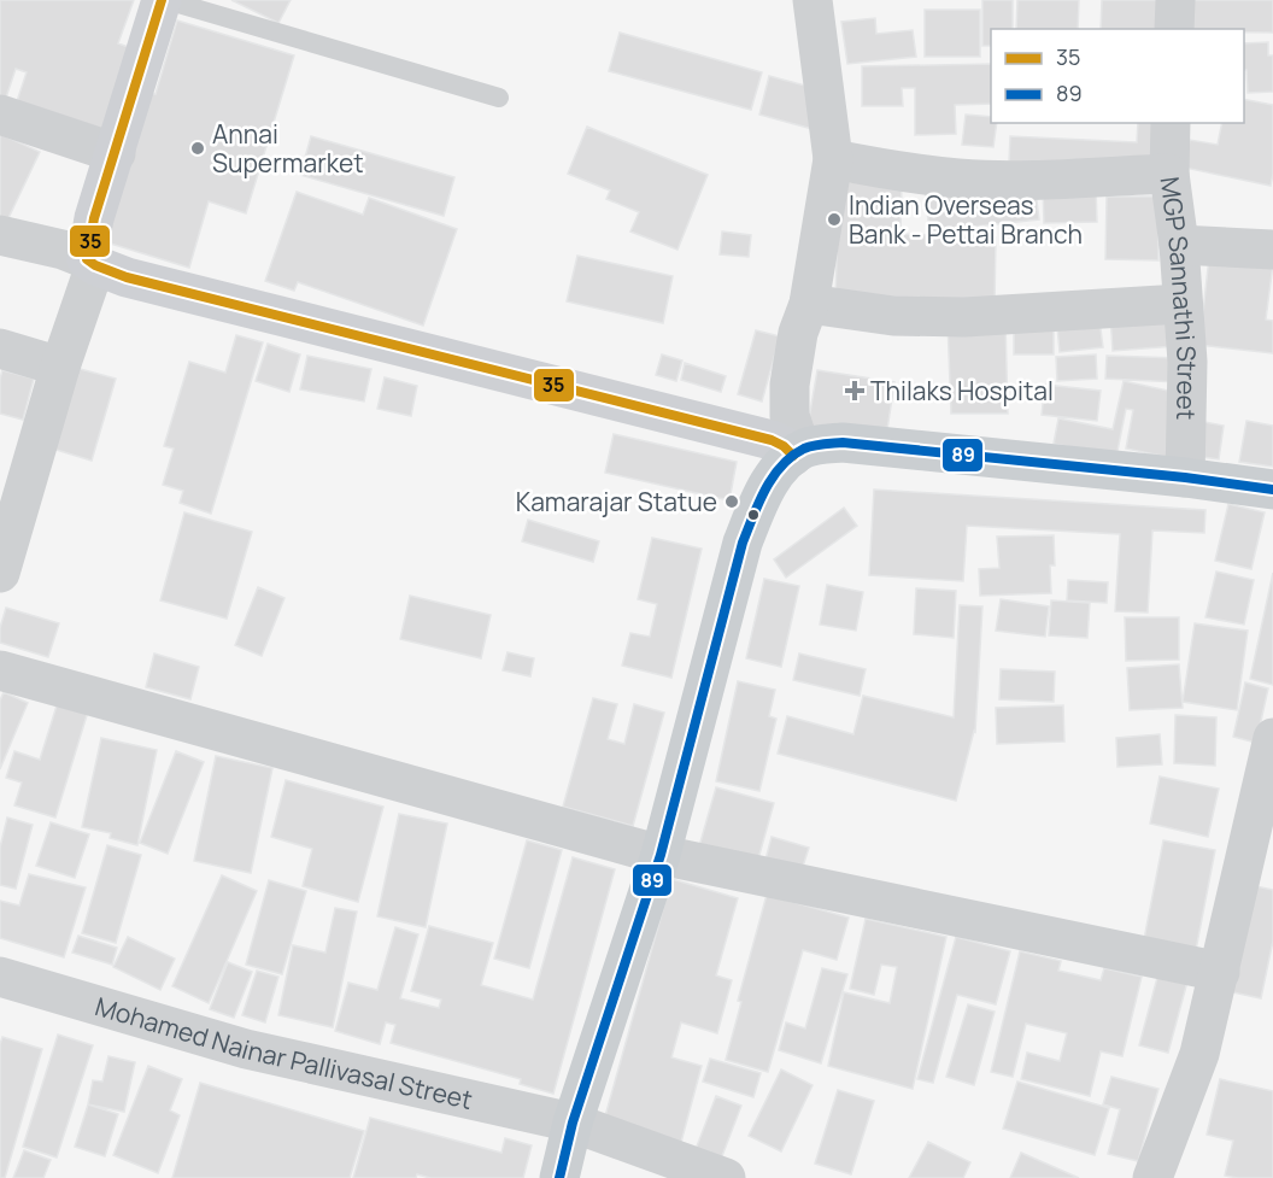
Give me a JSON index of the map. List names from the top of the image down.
{
  "streets": {
    "street": ["MGP Sannathi Street", "Mohamed Nainar Pallivasal Street"]
  },
  "places": {
    "other": ["Annai Supermarket", "Indian Overseas Bank - Pettai Branch", "Kamarajar Statue"],
    "health": ["Thilaks Hospital"]
  },
  "lines": ["transit line 35", "transit line 89"],
  "legend": ["35", "89"]
}
